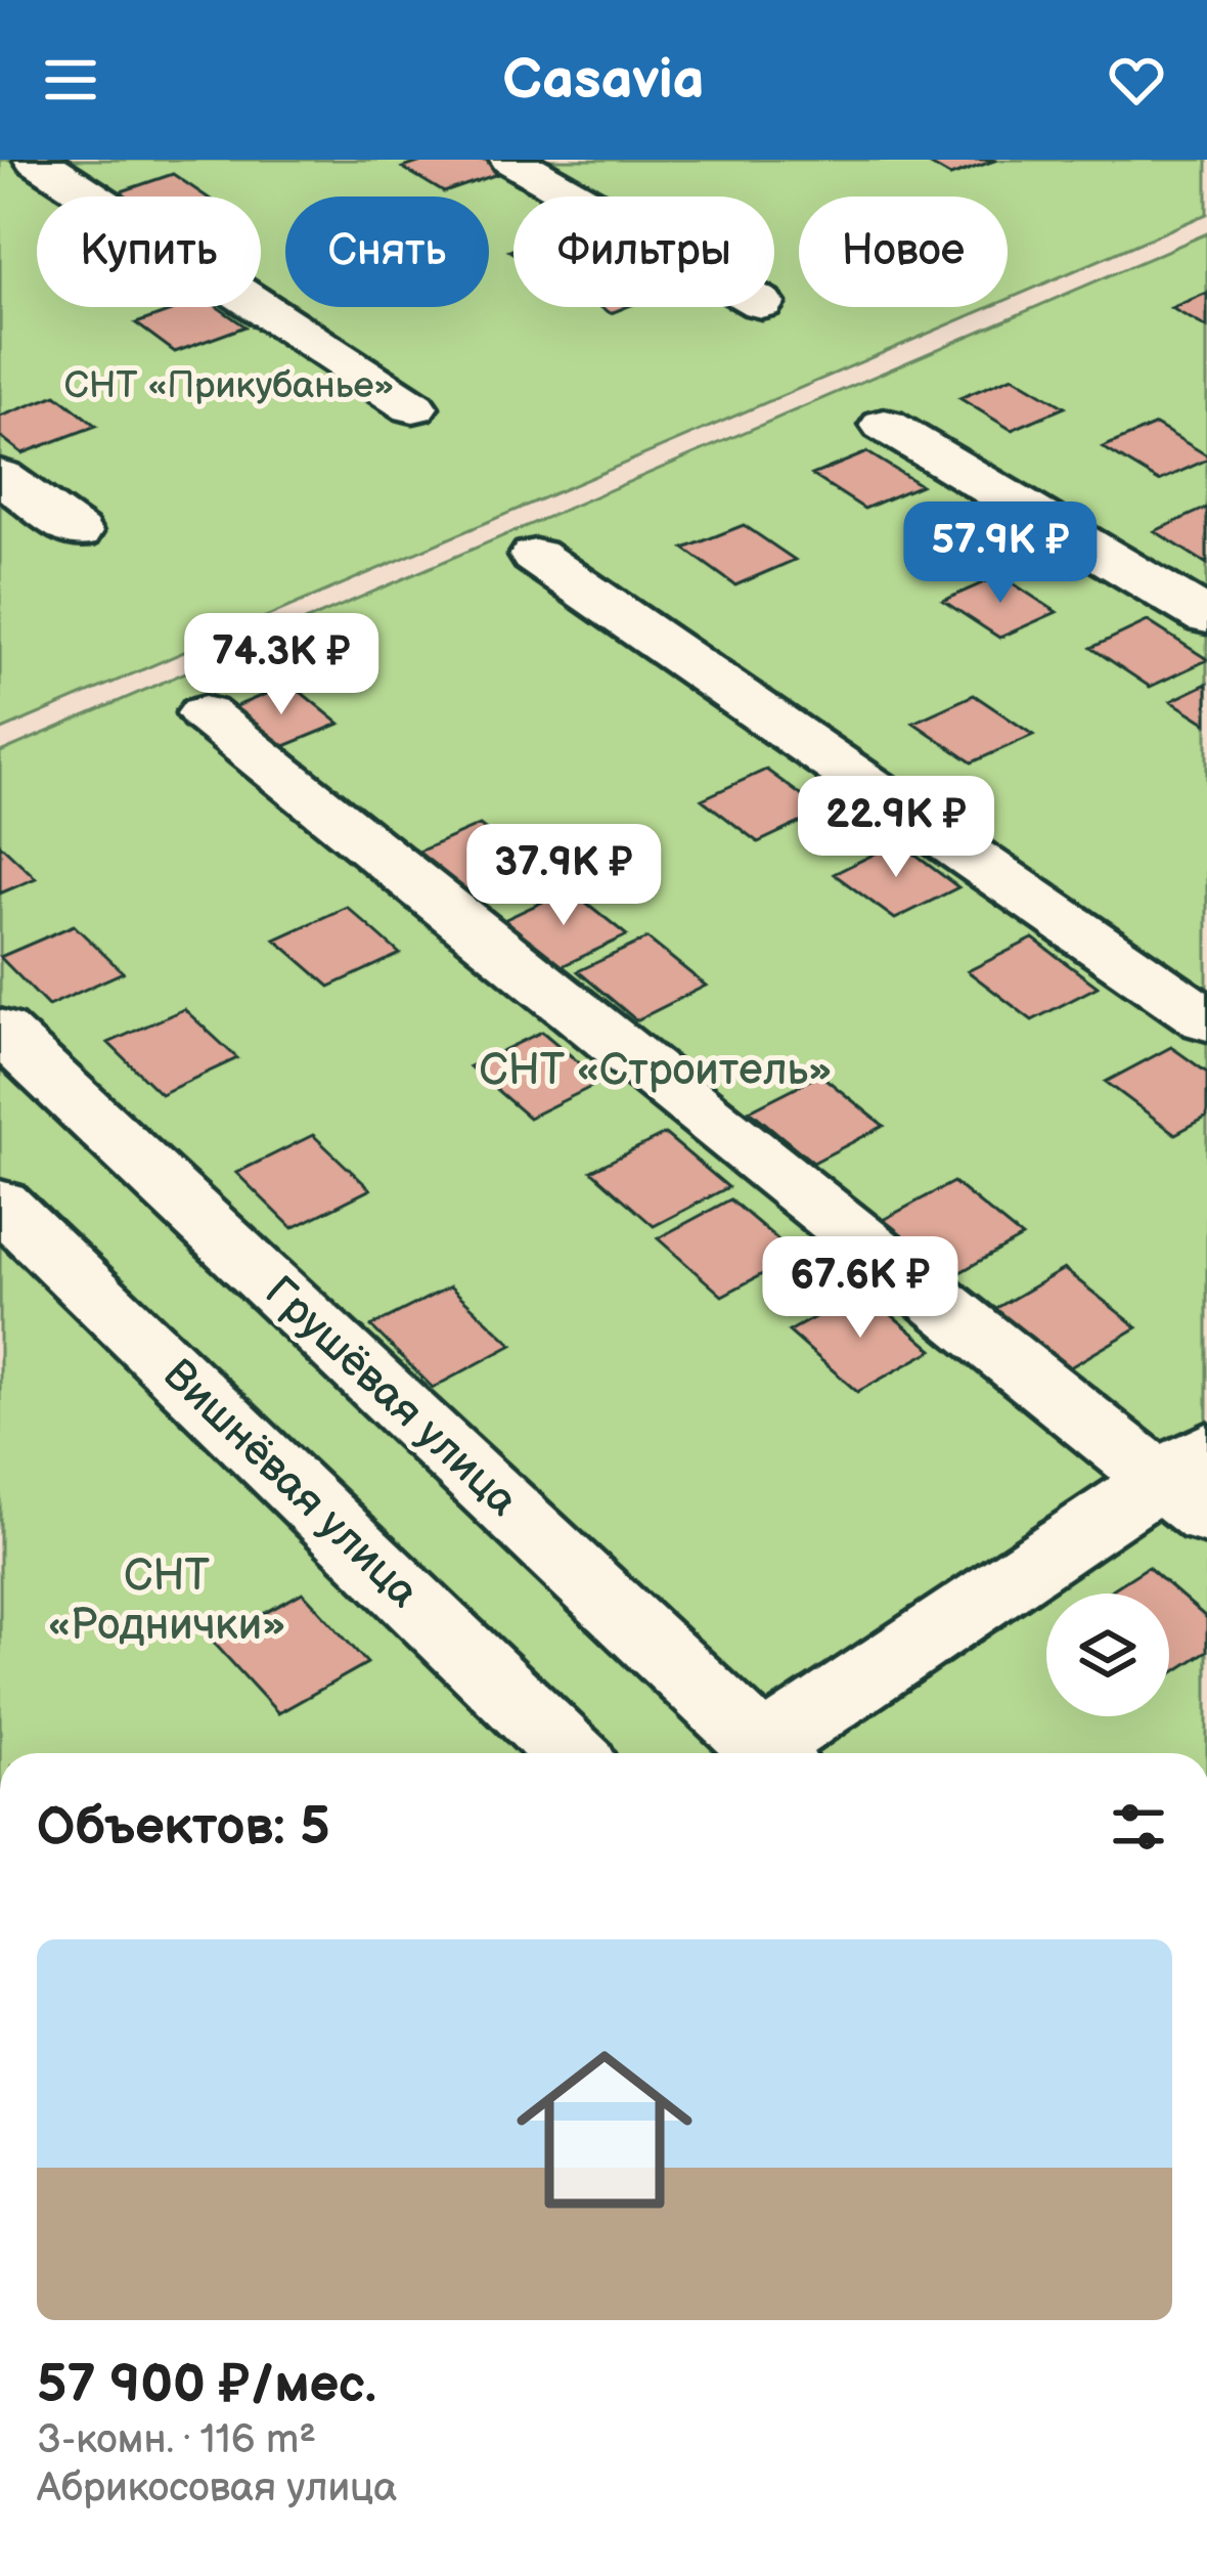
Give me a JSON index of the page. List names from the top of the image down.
{
  "streets": {
    "street": ["Грушёвая улица", "Вишнёвая улица"]
  },
  "parks": ["СНТ «Прикубанье»", "СНТ «Строитель»", "СНТ «Роднички»"],
  "page": {
    "header": "Casavia",
    "chip": [
      "Купить",
      "Снять",
      "Фильтры",
      "Новое"
    ],
    "price": [
      "57.9K ₽",
      "74.3K ₽",
      "22.9K ₽",
      "37.9K ₽",
      "67.6K ₽"
    ],
    "heading": "Объектов: 5",
    "list": [
      {
        "name": "57 900 ₽/мес.",
        "note": "3-комн. · 116 m² · Абрикосовая улица"
      }
    ]
  }
}
